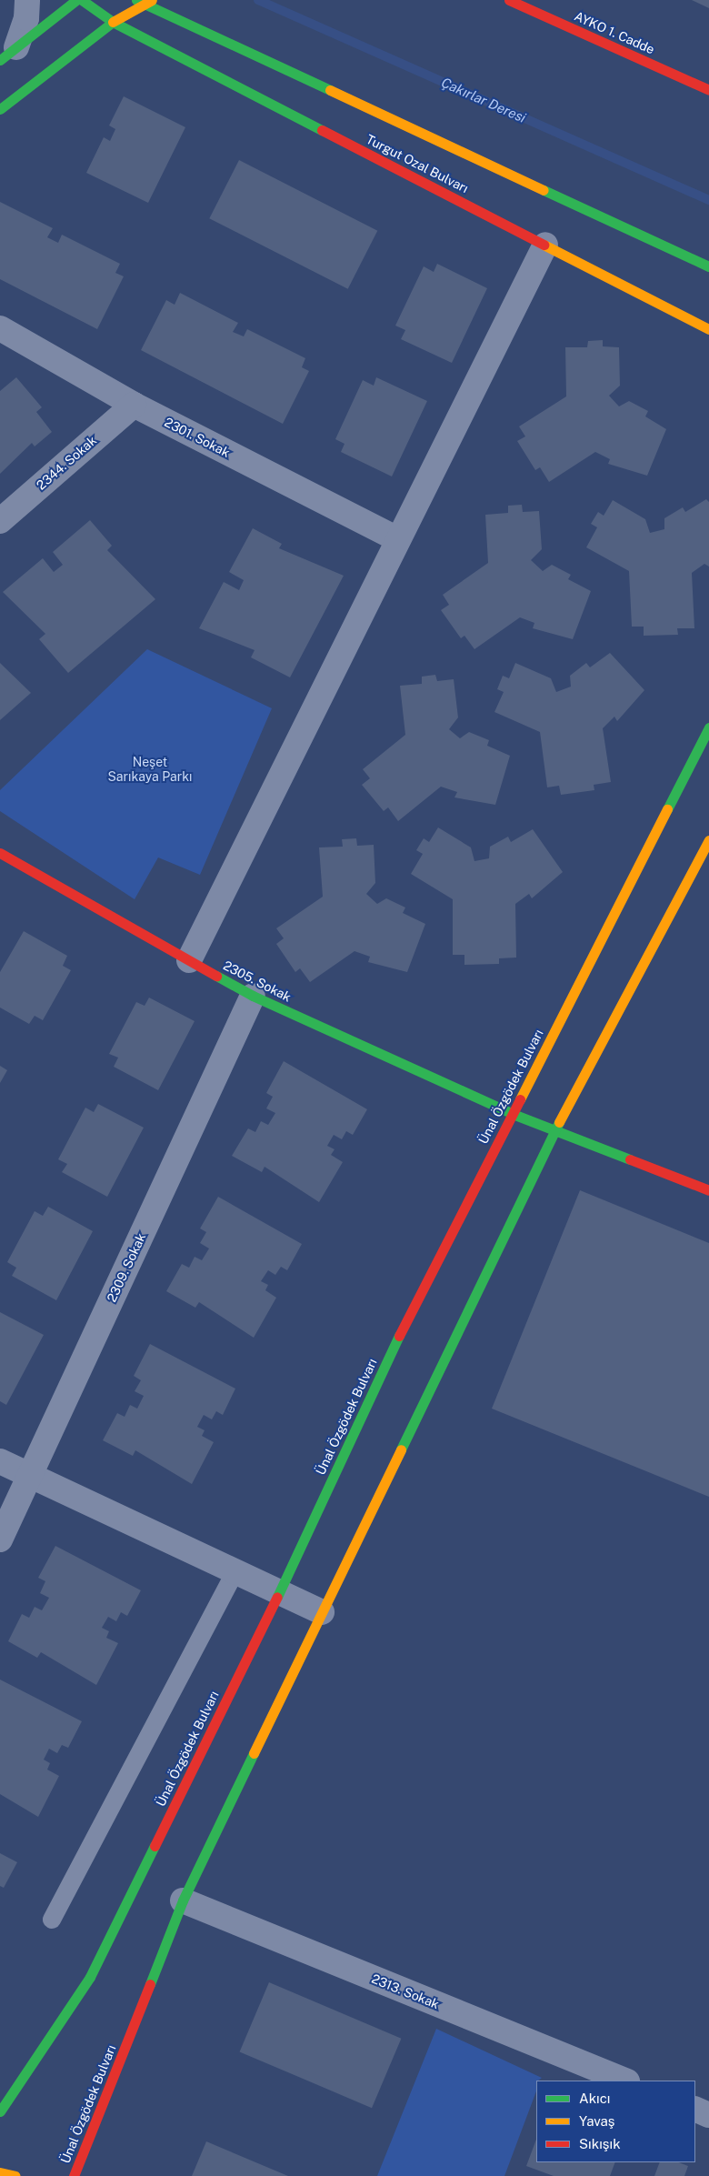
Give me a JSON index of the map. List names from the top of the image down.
{
  "streets": {
    "main road": [
      "AYKO 1. Cadde",
      "Turgut Ozal Bulvarı",
      "2305. Sokak",
      "Ünal Özgödek Bulvarı"
    ],
    "street": [
      "2301. Sokak",
      "2344. Sokak",
      "2309. Sokak",
      "2313. Sokak"
    ]
  },
  "crossings": [
    ["2301. Sokak", "2344. Sokak"],
    ["2305. Sokak", "Ünal Özgödek Bulvarı"],
    ["2305. Sokak", "2309. Sokak"],
    ["Ünal Özgödek Bulvarı", "2313. Sokak"]
  ],
  "water": ["Çakırlar Deresi"],
  "parks": ["Neşet Sarıkaya Parkı"],
  "legend": ["Akıcı", "Yavaş", "Sıkışık"]
}
